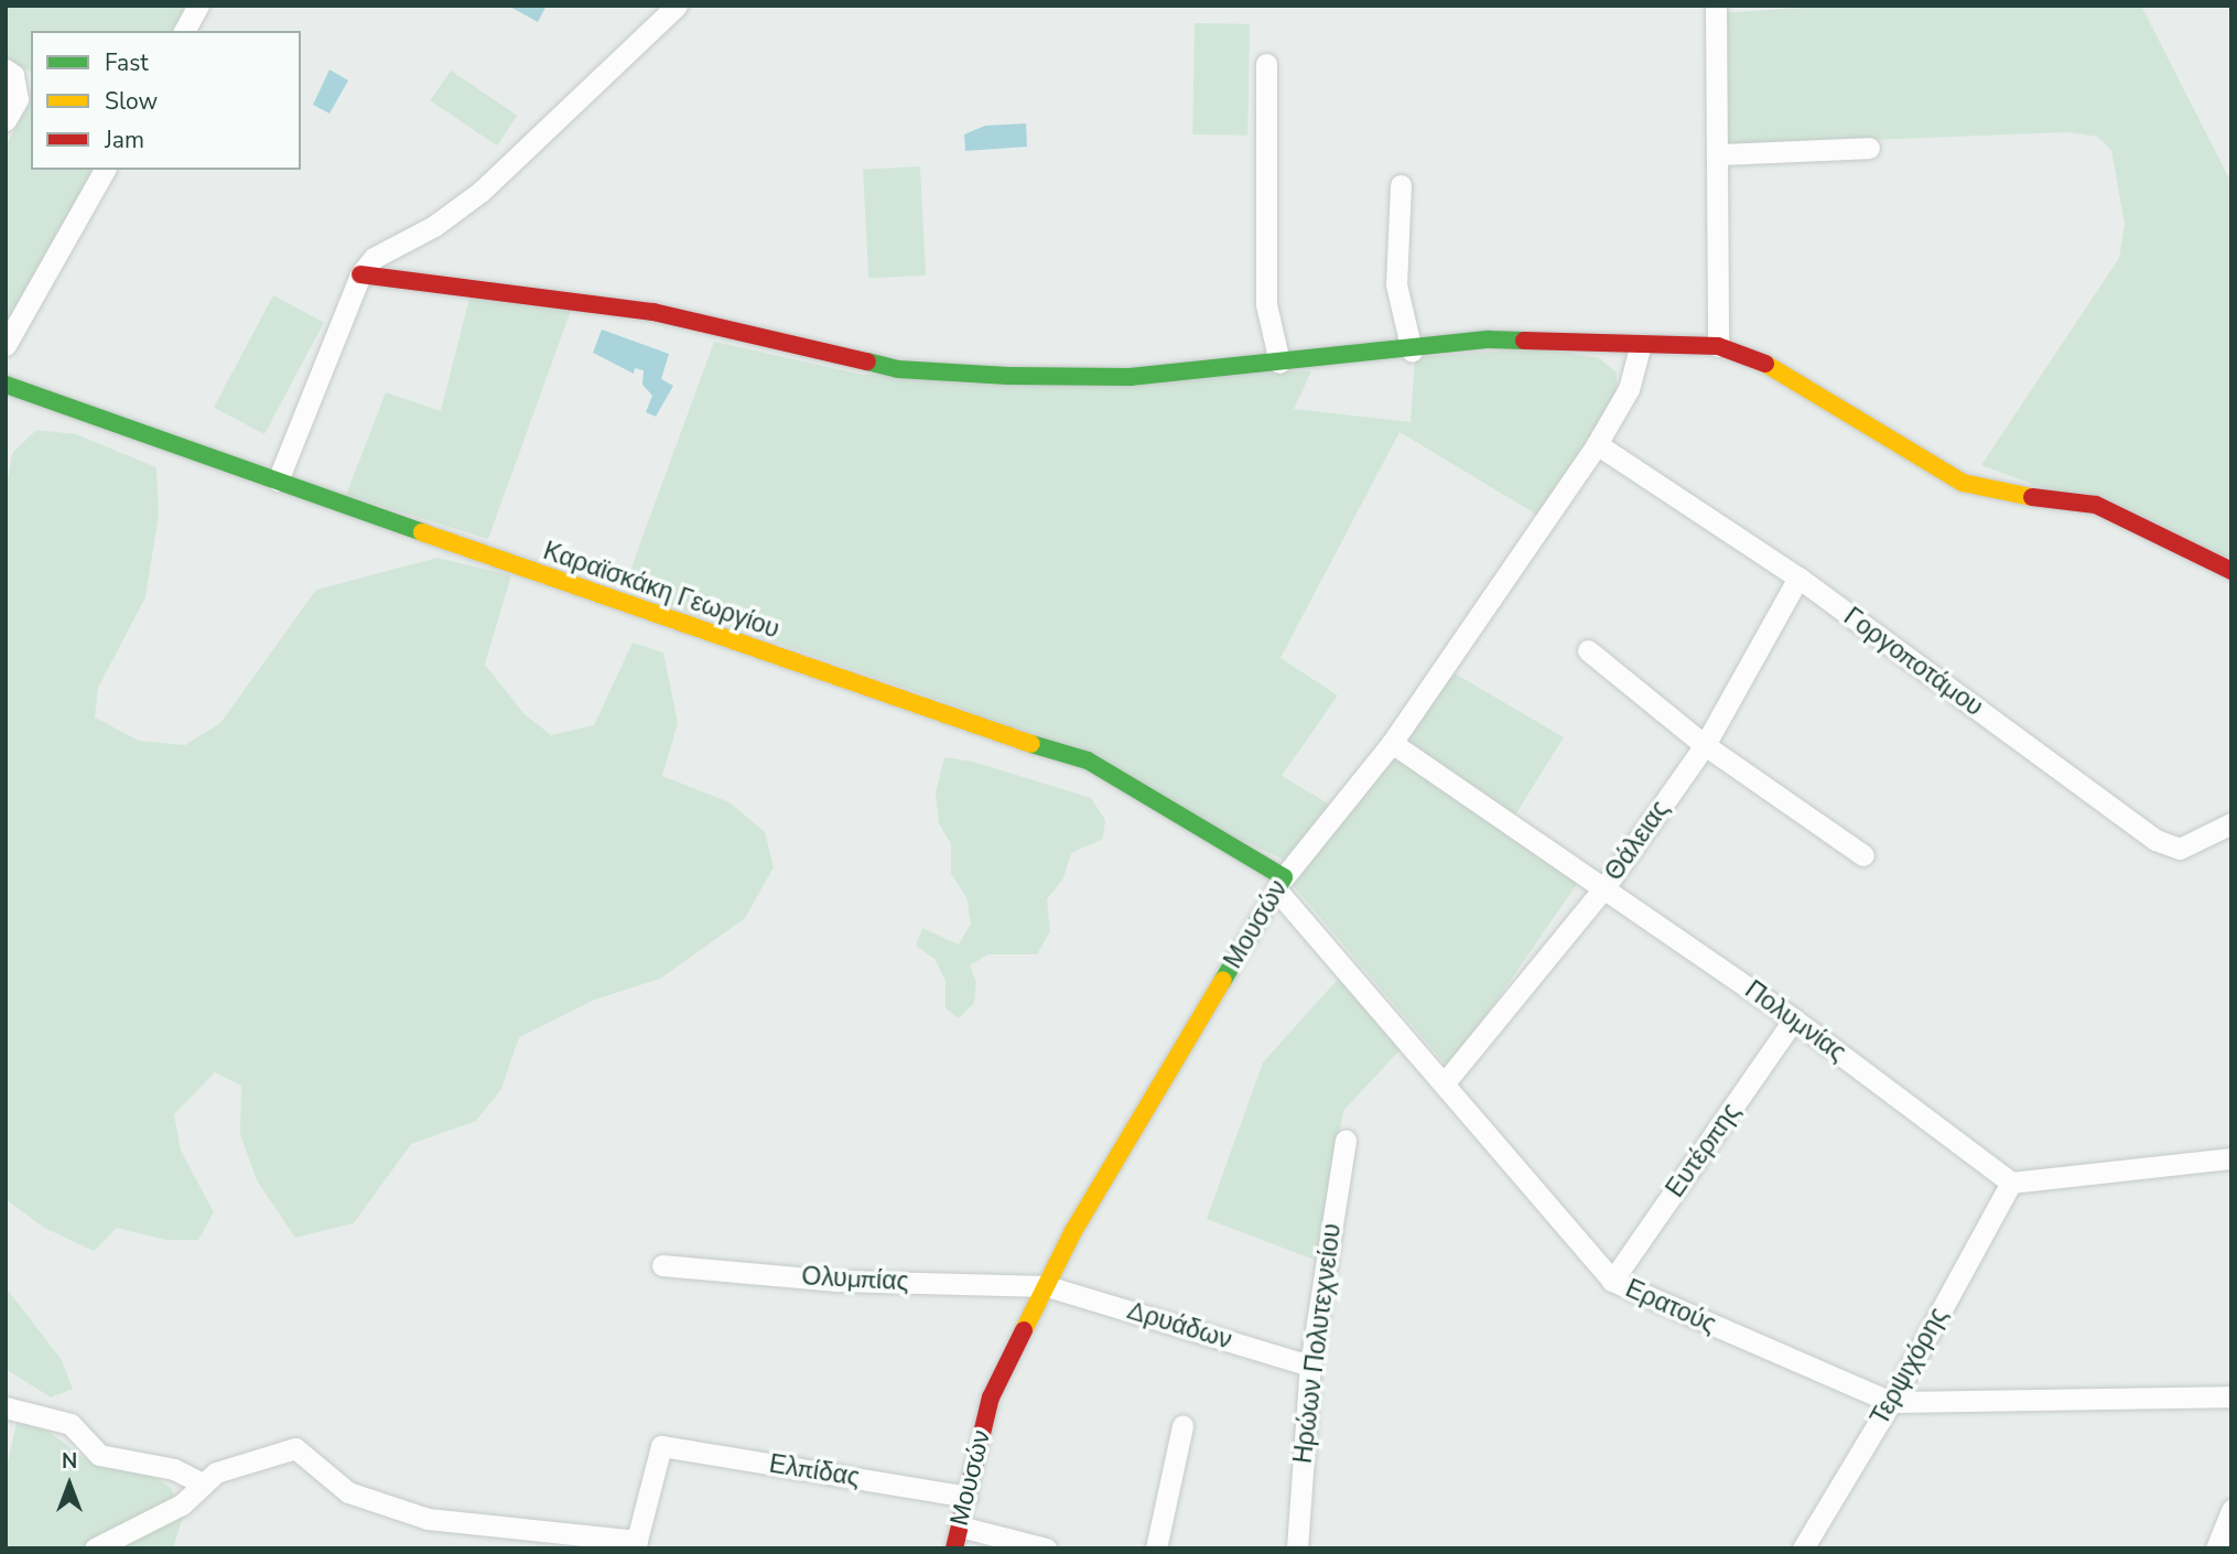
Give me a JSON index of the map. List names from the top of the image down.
{
  "streets": {
    "street": [
      "Καραϊσκάκη Γεωργίου",
      "Γοργοποτάμου",
      "Θάλειας",
      "Μουσών",
      "Πολυμνίας",
      "Ευτέρπης",
      "Ολυμπίας",
      "Ερατούς",
      "Δρυάδων",
      "Ηρώων Πολυτεχνείου",
      "Τερψιχόρης",
      "Ελπίδας"
    ]
  },
  "crossings": [
    ["Καραϊσκάκη Γεωργίου", "Μουσών"],
    ["Καραϊσκάκη Γεωργίου", "Ερατούς"],
    ["Γοργοποτάμου", "Θάλειας"],
    ["Γοργοποτάμου", "Μουσών"],
    ["Θάλειας", "Πολυμνίας"],
    ["Θάλειας", "Ερατούς"],
    ["Μουσών", "Πολυμνίας"],
    ["Μουσών", "Ολυμπίας"],
    ["Μουσών", "Ερατούς"],
    ["Μουσών", "Δρυάδων"],
    ["Μουσών", "Ελπίδας"],
    ["Πολυμνίας", "Ευτέρπης"],
    ["Πολυμνίας", "Τερψιχόρης"],
    ["Ευτέρπης", "Ερατούς"],
    ["Ολυμπίας", "Δρυάδων"],
    ["Ερατούς", "Τερψιχόρης"],
    ["Δρυάδων", "Ηρώων Πολυτεχνείου"]
  ],
  "legend": ["Fast", "Slow", "Jam"],
  "north": "top"
}
